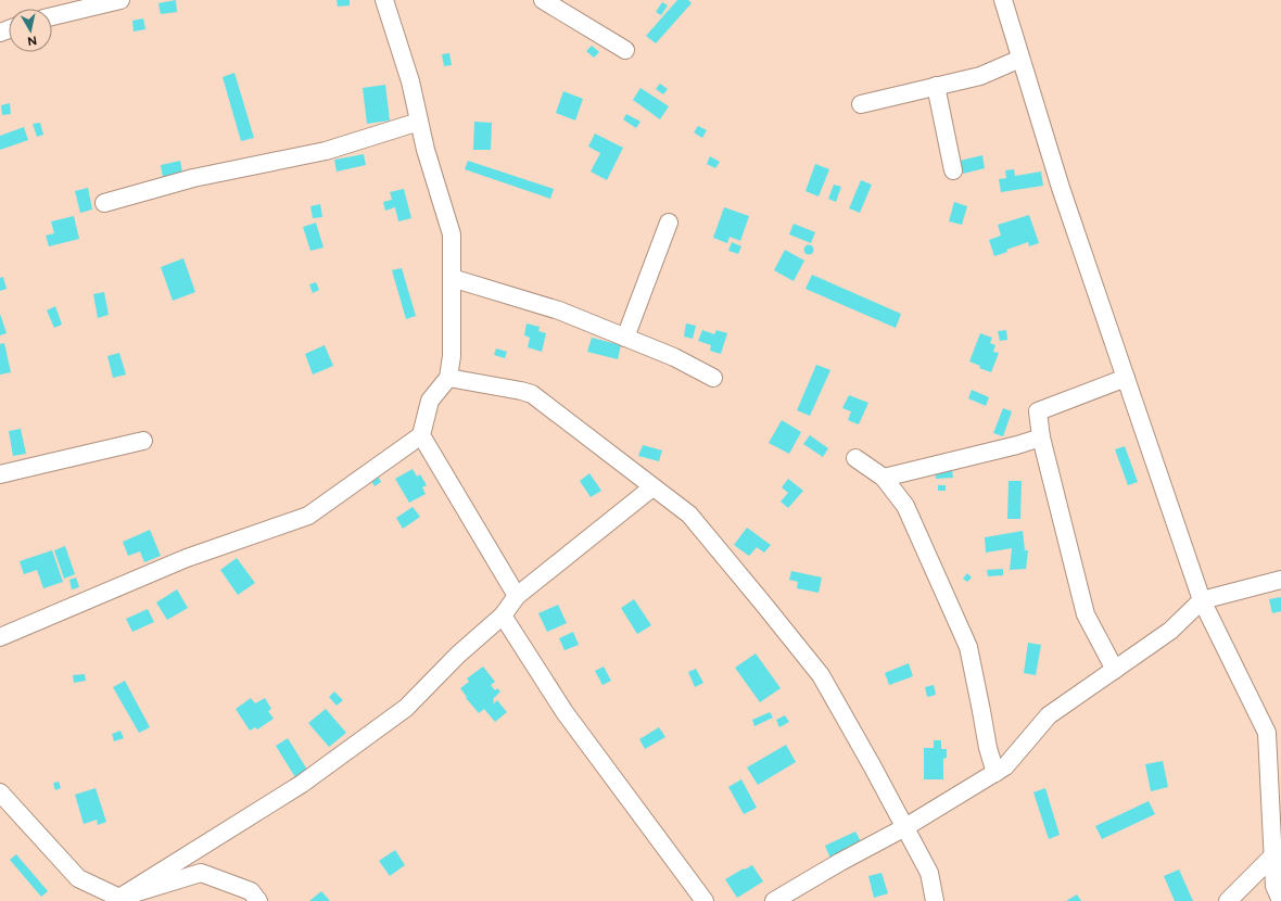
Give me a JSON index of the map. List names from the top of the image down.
{
  "north": "bottom"
}
